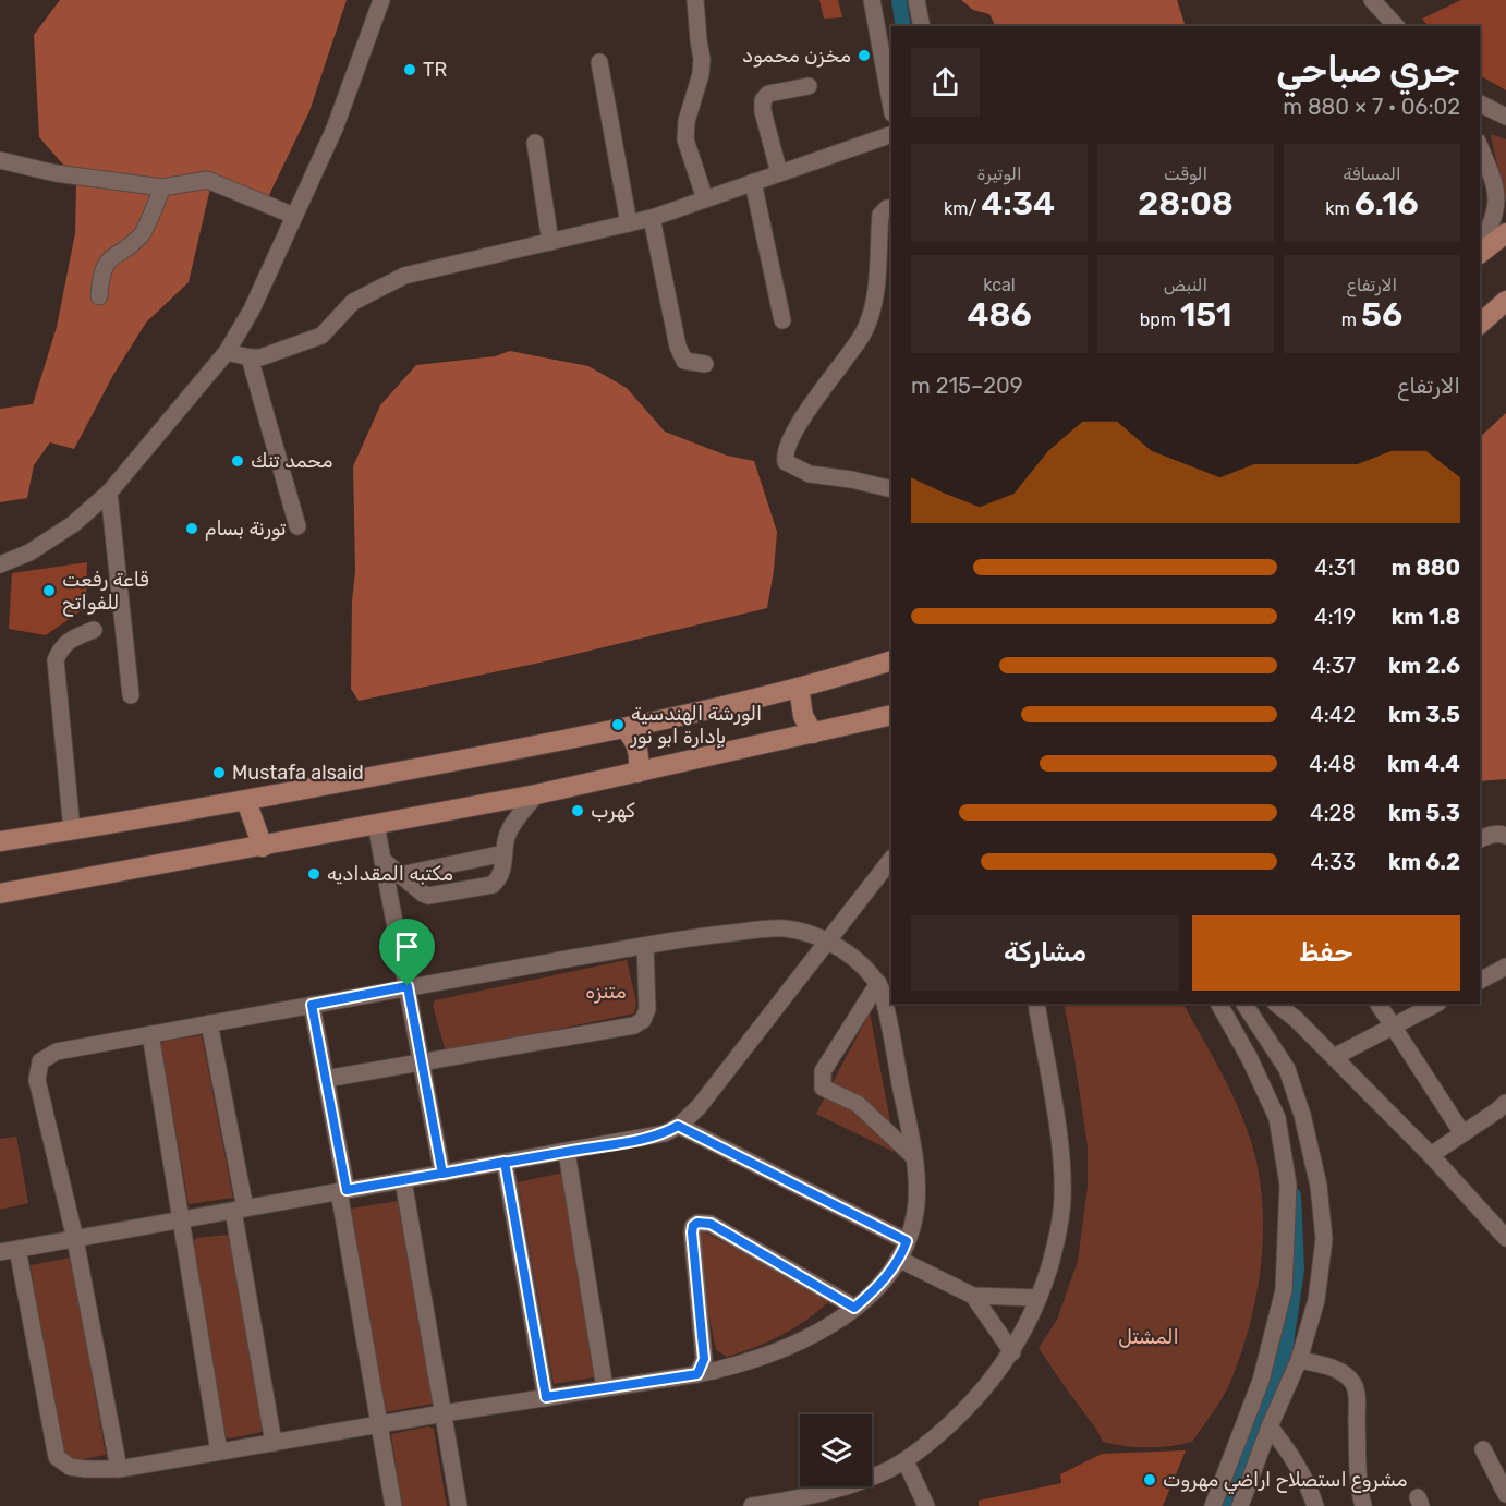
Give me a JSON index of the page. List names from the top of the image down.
{
  "parks": ["متنزه", "المشتل"],
  "places": [
    "مخزن محمود",
    "TR",
    "محمد تنك",
    "تورنة بسام",
    "قاعة رفعت للفواتح",
    "الورشة الهندسية بإدارة ابو نور",
    "Mustafa alsaid",
    "كهرب",
    "مكتبه المقداديه",
    "مشروع استصلاح اراضي مهروت"
  ],
  "page": {
    "heading": ["جري صباحي", "06:02 · 7 × 880 m"],
    "stats": [
      ["المسافة", "6.16 km"],
      ["الوقت", "28:08"],
      ["الوتيرة", "4:34 /km"],
      ["الارتفاع", "56 m"],
      ["النبض", "151 bpm"],
      ["kcal", "486"]
    ],
    "chart": ["الارتفاع", "209–215 m"],
    "list": [
      {
        "name": "880 m",
        "note": "4:31"
      },
      {
        "name": "1.8 km",
        "note": "4:19"
      },
      {
        "name": "2.6 km",
        "note": "4:37"
      },
      {
        "name": "3.5 km",
        "note": "4:42"
      },
      {
        "name": "4.4 km",
        "note": "4:48"
      },
      {
        "name": "5.3 km",
        "note": "4:28"
      },
      {
        "name": "6.2 km",
        "note": "4:33"
      }
    ],
    "buttons": ["حفظ", "مشاركة"]
  }
}
